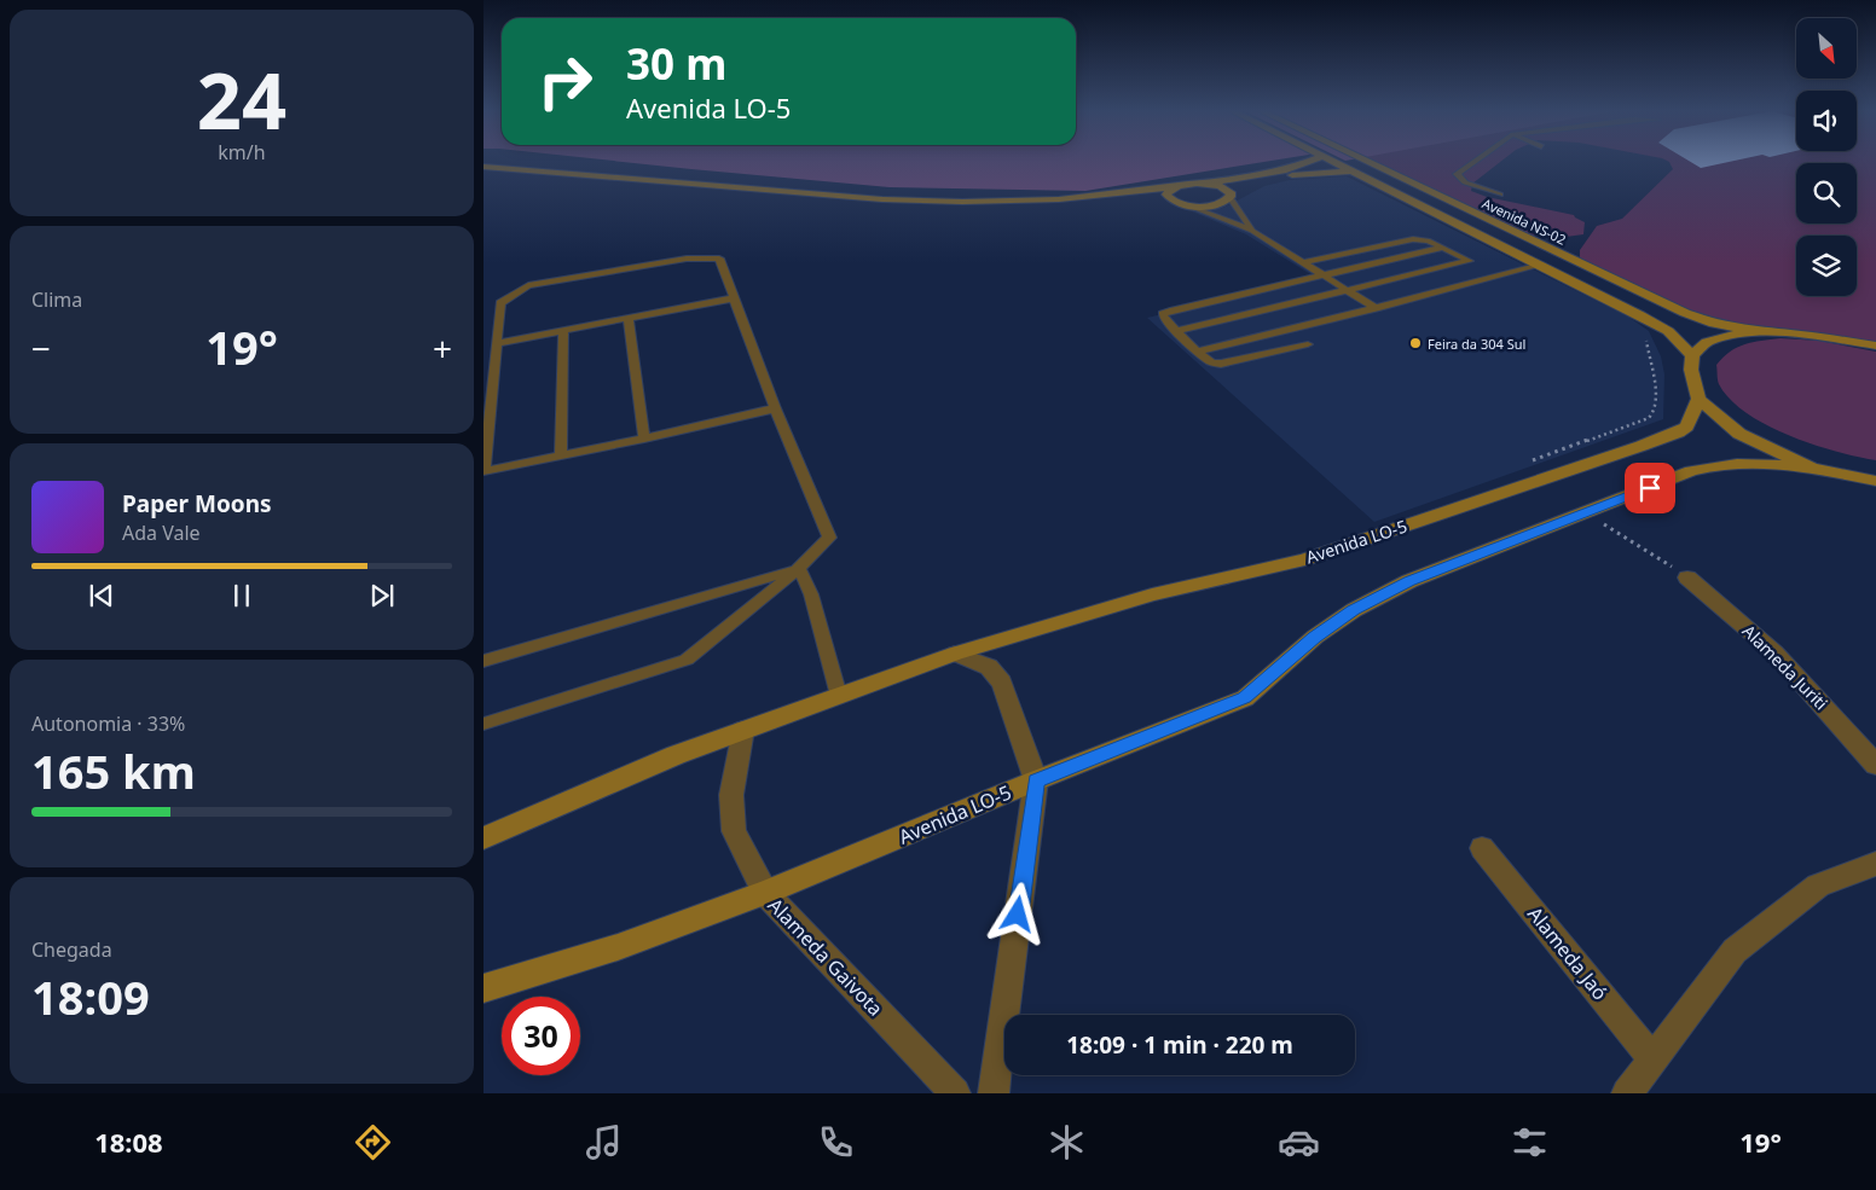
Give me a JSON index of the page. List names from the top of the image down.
{
  "streets": {
    "street": [
      "Avenida NS-02",
      "Avenida LO-5",
      "Alameda Juriti",
      "Alameda Jaó",
      "Alameda Gaivota"
    ]
  },
  "crossings": [
    ["Avenida LO-5", "Alameda Gaivota"]
  ],
  "places": ["Feira da 304 Sul"],
  "north": "bottom right",
  "page": {
    "tile": [
      ["24", "km/h"],
      "Clima",
      ["Autonomia · 33%", "165 km"],
      ["Chegada", "18:09"]
    ],
    "turn": ["30 m", "Avenida LO-5"],
    "heat": ["−", "19°", "+"],
    "song": ["Paper Moons", "Ada Vale"],
    "limit": "30",
    "trip": "18:09 · 1 min · 220 m",
    "tabs": ["18:08", "19°"]
  }
}
